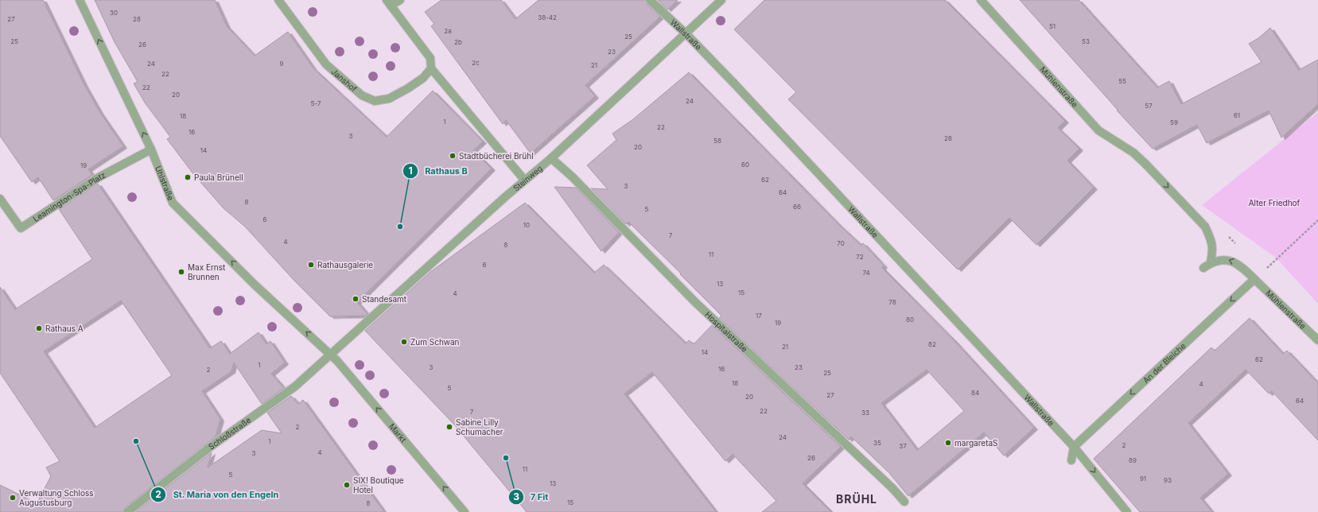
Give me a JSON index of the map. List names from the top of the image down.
{
  "streets": {
    "street": [
      "Wallstraße",
      "Janshof",
      "Mühlenstraße",
      "Steinweg",
      "Uhlstraße",
      "Leamington-Spa-Platz",
      "Hospitalstraße",
      "An der Bleiche",
      "Schloßstraße",
      "Markt"
    ]
  },
  "crossings": [
    ["Wallstraße", "Steinweg"],
    ["Wallstraße", "An der Bleiche"],
    ["Mühlenstraße", "An der Bleiche"],
    ["Steinweg", "Uhlstraße"],
    ["Steinweg", "Hospitalstraße"],
    ["Steinweg", "Schloßstraße"],
    ["Steinweg", "Markt"],
    ["Uhlstraße", "Leamington-Spa-Platz"],
    ["Uhlstraße", "Schloßstraße"],
    ["Uhlstraße", "Markt"],
    ["Schloßstraße", "Markt"]
  ],
  "one_way": ["Uhlstraße", "An der Bleiche", "Markt"],
  "districts": ["BRÜHL"],
  "parks": ["Alter Friedhof"],
  "places": [
    "Stadtbücherei Brühl",
    "Paula Brünell",
    "Rathaus B",
    "Rathausgalerie",
    "Max Ernst Brunnen",
    "Standesamt",
    "Rathaus A",
    "Zum Schwan",
    "Sabine Lilly Schumacher",
    "St. Maria von den Engeln",
    "margaretaS",
    "7 Fit",
    "SIX! Boutique Hotel",
    "Verwaltung Schloss Augustusburg"
  ],
  "house_numbers": [
    "30",
    "38-42",
    "27",
    "28",
    "51",
    "2a",
    "25",
    "25",
    "53",
    "2b",
    "26",
    "23",
    "2c",
    "24",
    "9",
    "21",
    "22",
    "55",
    "22",
    "20",
    "24",
    "5-7",
    "57",
    "61",
    "18",
    "1",
    "59",
    "22",
    "16",
    "3",
    "26",
    "58",
    "20",
    "14",
    "60",
    "19",
    "62",
    "3",
    "64",
    "8",
    "66",
    "5",
    "6",
    "10",
    "7",
    "4",
    "70",
    "8",
    "11",
    "72",
    "6",
    "74",
    "13",
    "15",
    "4",
    "78",
    "17",
    "80",
    "19",
    "82",
    "21",
    "14",
    "62",
    "1",
    "3",
    "23",
    "16",
    "2",
    "25",
    "18",
    "4",
    "5",
    "84",
    "27",
    "20",
    "64",
    "22",
    "7",
    "33",
    "2",
    "24",
    "1",
    "35",
    "2",
    "37",
    "4",
    "3",
    "26",
    "89",
    "11",
    "5",
    "91",
    "93",
    "13",
    "15",
    "8"
  ]
}
